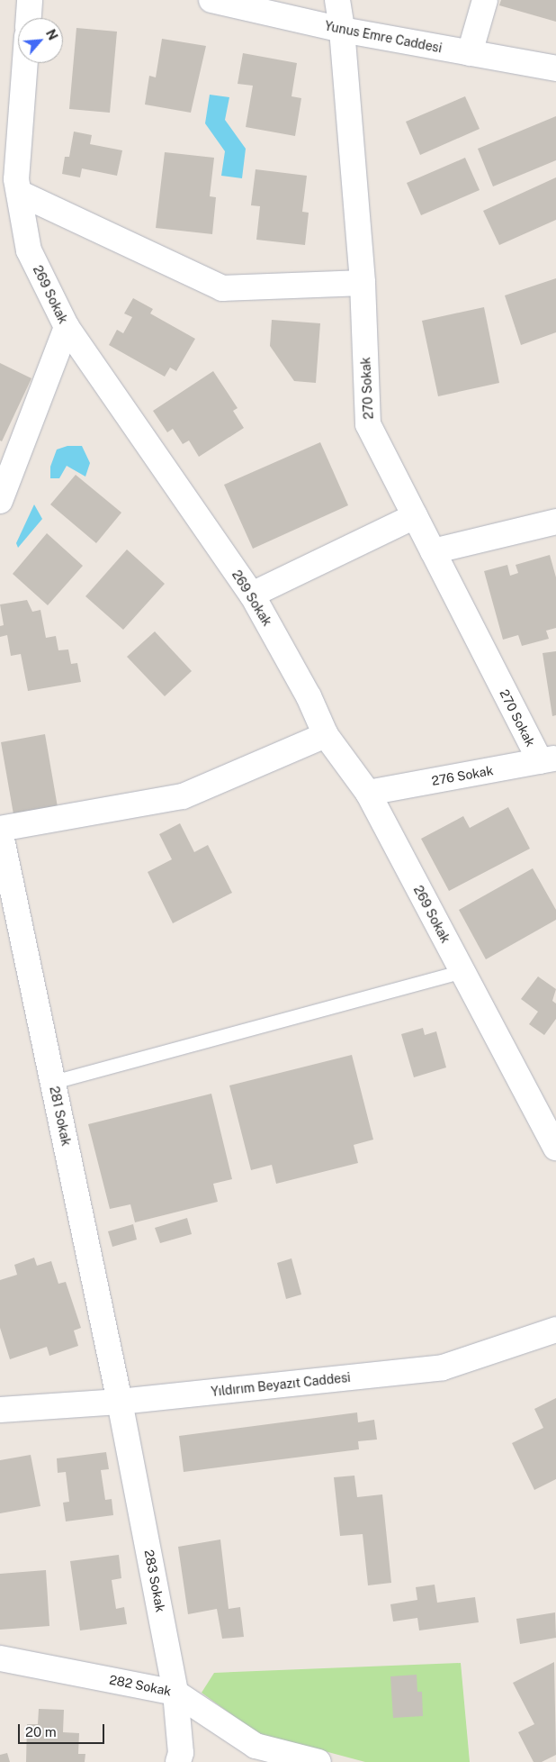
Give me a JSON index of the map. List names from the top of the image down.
{
  "streets": {
    "street": [
      "Yunus Emre Caddesi",
      "269 Sokak",
      "270 Sokak",
      "276 Sokak",
      "281 Sokak",
      "Yıldırım Beyazıt Caddesi",
      "283 Sokak",
      "282 Sokak"
    ]
  },
  "crossings": [
    ["Yunus Emre Caddesi", "270 Sokak"],
    ["269 Sokak", "276 Sokak"],
    ["270 Sokak", "276 Sokak"],
    ["281 Sokak", "Yıldırım Beyazıt Caddesi"],
    ["281 Sokak", "283 Sokak"],
    ["Yıldırım Beyazıt Caddesi", "283 Sokak"],
    ["283 Sokak", "282 Sokak"]
  ],
  "scale_bar": "20 m",
  "north": "top right"
}
